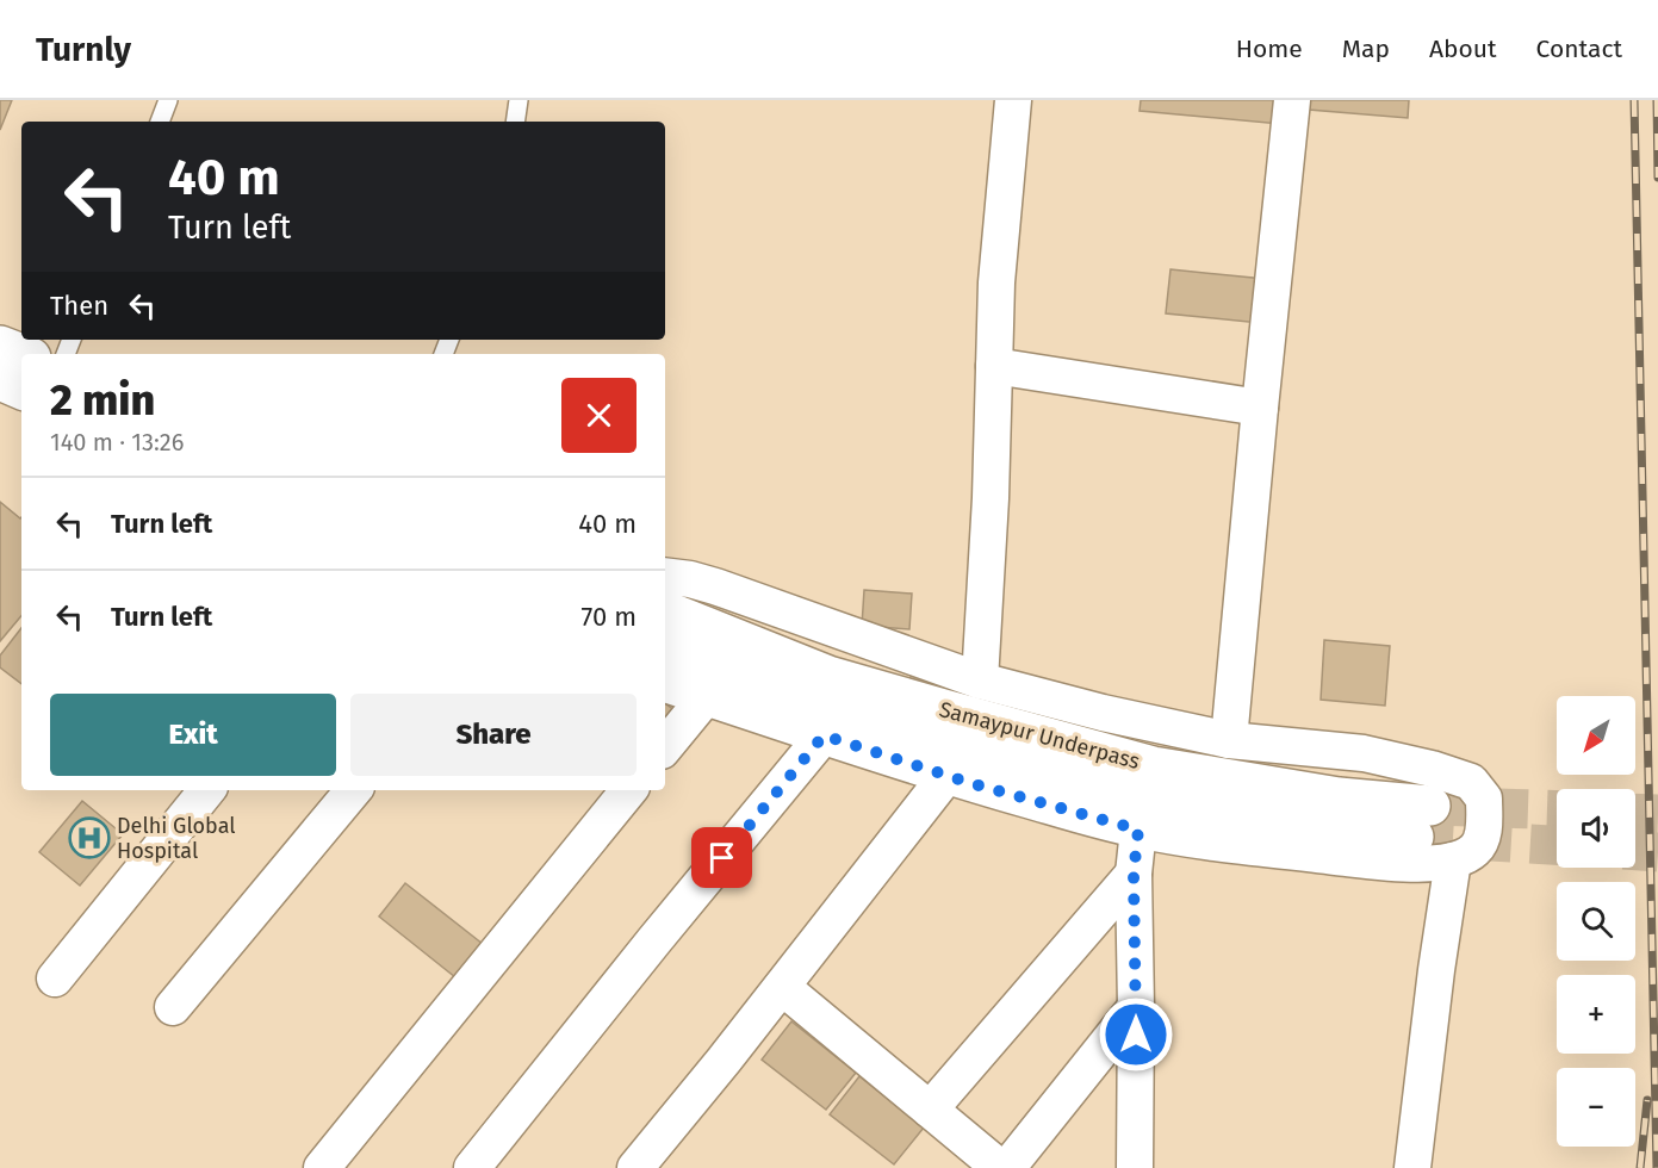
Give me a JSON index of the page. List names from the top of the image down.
{
  "streets": {
    "main road": ["Samaypur Underpass"]
  },
  "places": {
    "hospital": ["Delhi Global Hospital"]
  },
  "north": "bottom left",
  "page": {
    "header": "Turnly",
    "nav": [
      "Home",
      "Map",
      "About",
      "Contact"
    ],
    "turn": ["40 m", "Turn left"],
    "then": "Then",
    "heading": ["2 min", "140 m · 13:26"],
    "list": [
      {
        "name": "Turn left",
        "value": "40 m"
      },
      {
        "name": "Turn left",
        "value": "70 m"
      }
    ],
    "buttons": ["Exit", "Share"],
    "map_buttons": ["+", "−"]
  }
}
